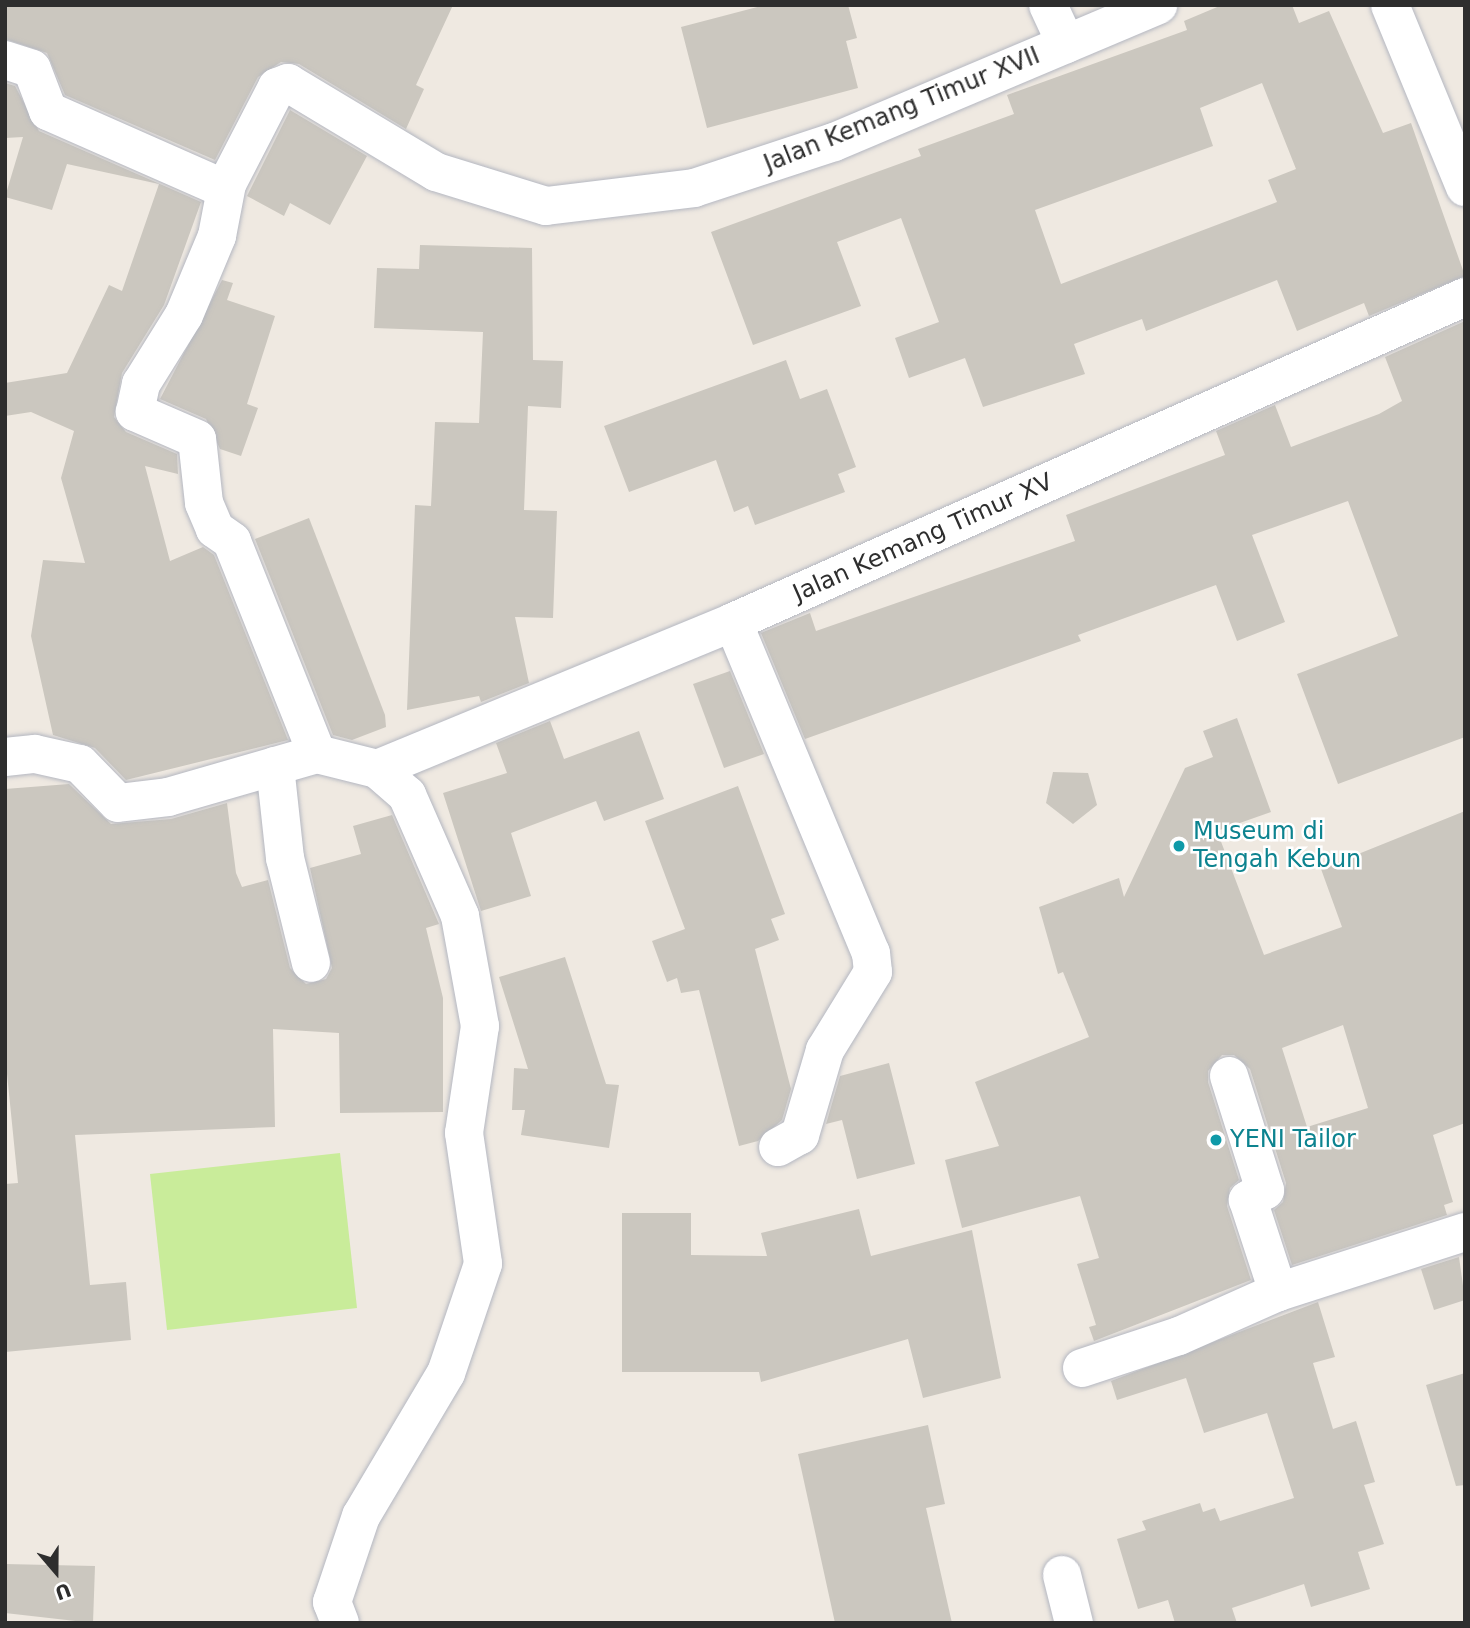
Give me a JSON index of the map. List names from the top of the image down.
{
  "streets": {
    "street": ["Jalan Kemang Timur XVII", "Jalan Kemang Timur XV"]
  },
  "places": ["Museum di Tengah Kebun", "YENI Tailor"],
  "north": "bottom"
}
